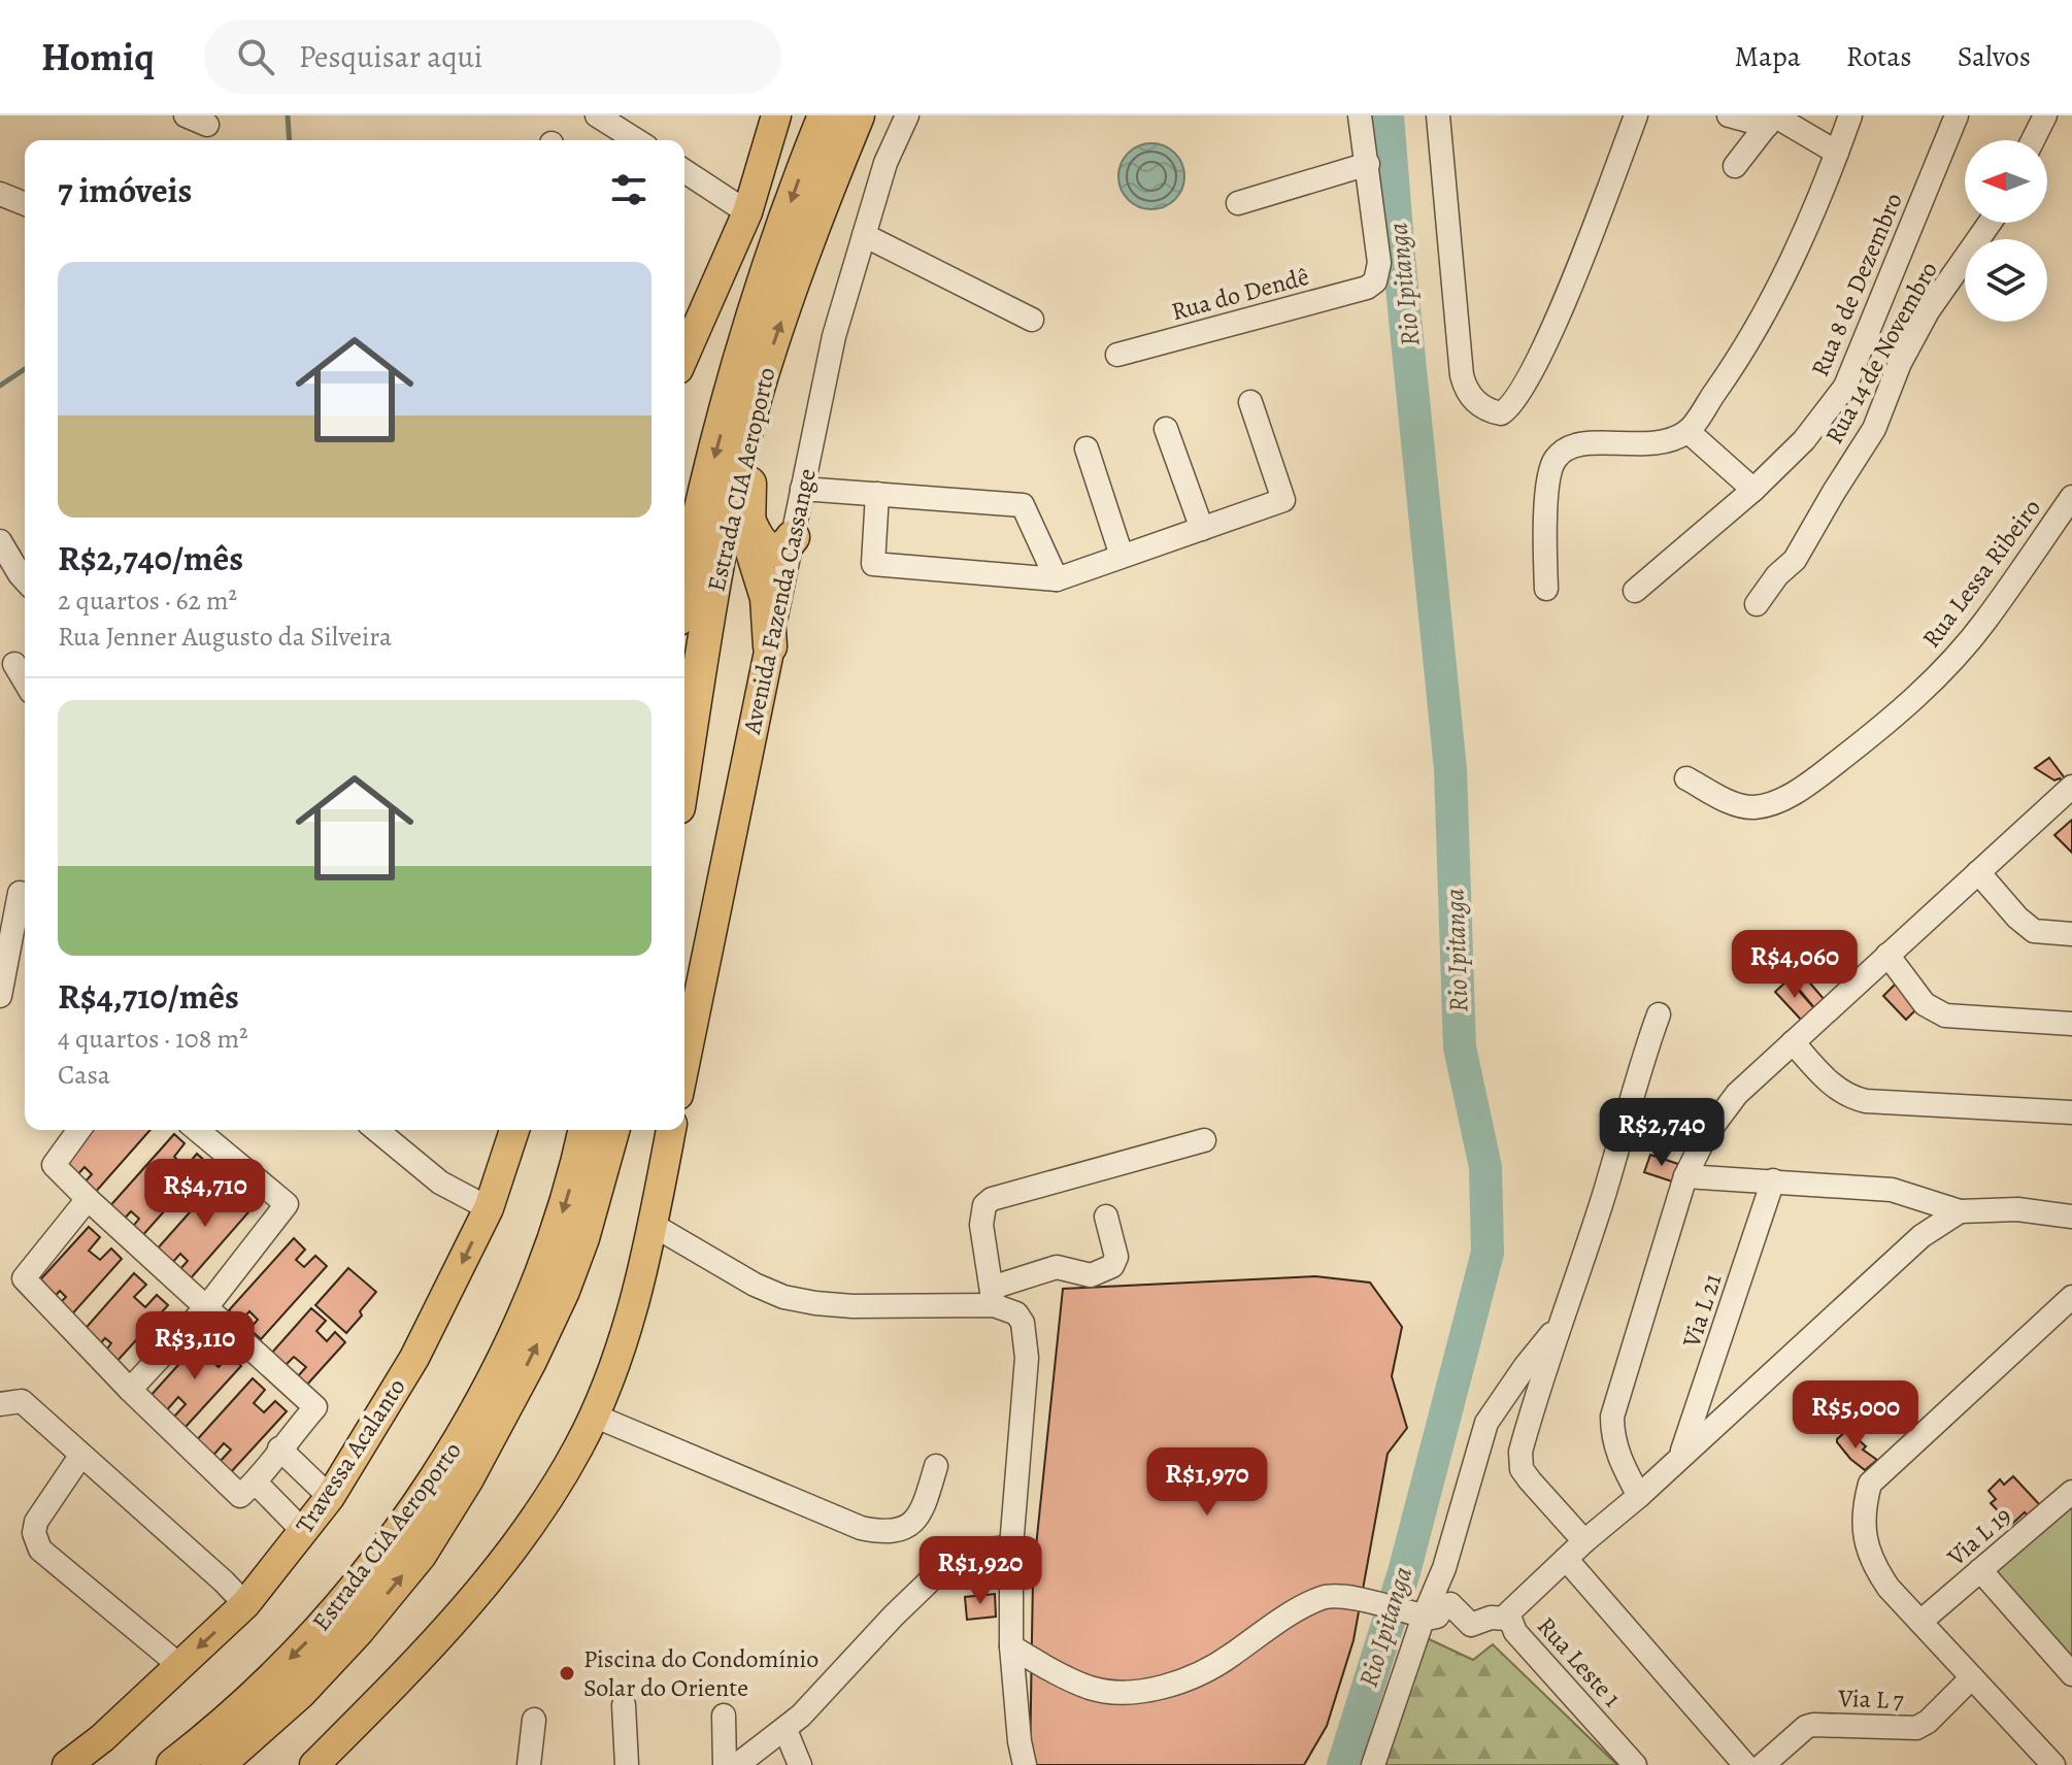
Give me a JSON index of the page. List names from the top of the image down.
{
  "streets": {
    "highway": ["Estrada CIA Aeroporto"],
    "main road": ["Avenida Fazenda Cassange", "Travessa Acalanto"],
    "street": [
      "Rua 8 de Dezembro",
      "Rua do Dendê",
      "Rua 14 de Novembro",
      "Rua Lessa Ribeiro",
      "Via L 21",
      "Via L 19",
      "Rua Leste 1",
      "Via L 7"
    ]
  },
  "crossings": [
    ["Via L 21", "Rua Leste 1"]
  ],
  "water": ["Rio Ipitanga"],
  "places": ["Piscina do Condomínio Solar do Oriente"],
  "north": "left",
  "page": {
    "header": "Homiq",
    "search": "Pesquisar aqui",
    "nav": ["Mapa", "Rotas", "Salvos"],
    "heading": "7 imóveis",
    "list": [
      {
        "name": "R$2,740/mês",
        "note": "2 quartos · 62 m² · Rua Jenner Augusto da Silveira"
      },
      {
        "name": "R$4,710/mês",
        "note": "4 quartos · 108 m² · Casa"
      }
    ],
    "price": [
      "R$4,060",
      "R$2,740",
      "R$4,710",
      "R$3,110",
      "R$5,000",
      "R$1,970",
      "R$1,920"
    ]
  }
}
